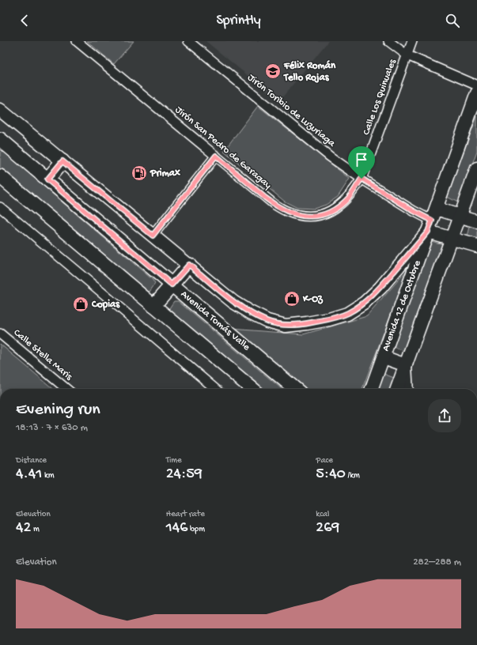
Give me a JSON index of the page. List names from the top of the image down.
{
  "streets": {
    "main road": ["Avenida 12 de Octubre", "Avenida Tomás Valle"],
    "street": [
      "Calle Los Quinuales",
      "Jirón Toribio de Luzuriaga",
      "Jirón San Pedro de Garagay",
      "Calle Stella Maris"
    ]
  },
  "crossings": [
    ["Calle Los Quinuales", "Jirón Toribio de Luzuriaga"],
    ["Calle Los Quinuales", "Jirón San Pedro de Garagay"],
    ["Jirón Toribio de Luzuriaga", "Jirón San Pedro de Garagay"],
    ["Jirón Toribio de Luzuriaga", "Avenida 12 de Octubre"]
  ],
  "places": {
    "school or university": ["Félix Román Tello Rojas"],
    "fuel station": ["Primax"],
    "shop": ["K-Oz", "Copias"]
  },
  "page": {
    "header": "Sprintly",
    "heading": ["Evening run", "18:13 · 7 × 630 m"],
    "stats": [
      ["Distance", "4.41 km"],
      ["Time", "24:59"],
      ["Pace", "5:40 /km"],
      ["Elevation", "42 m"],
      ["Heart rate", "146 bpm"],
      ["kcal", "269"]
    ],
    "chart": ["Elevation", "282–288 m"]
  }
}
